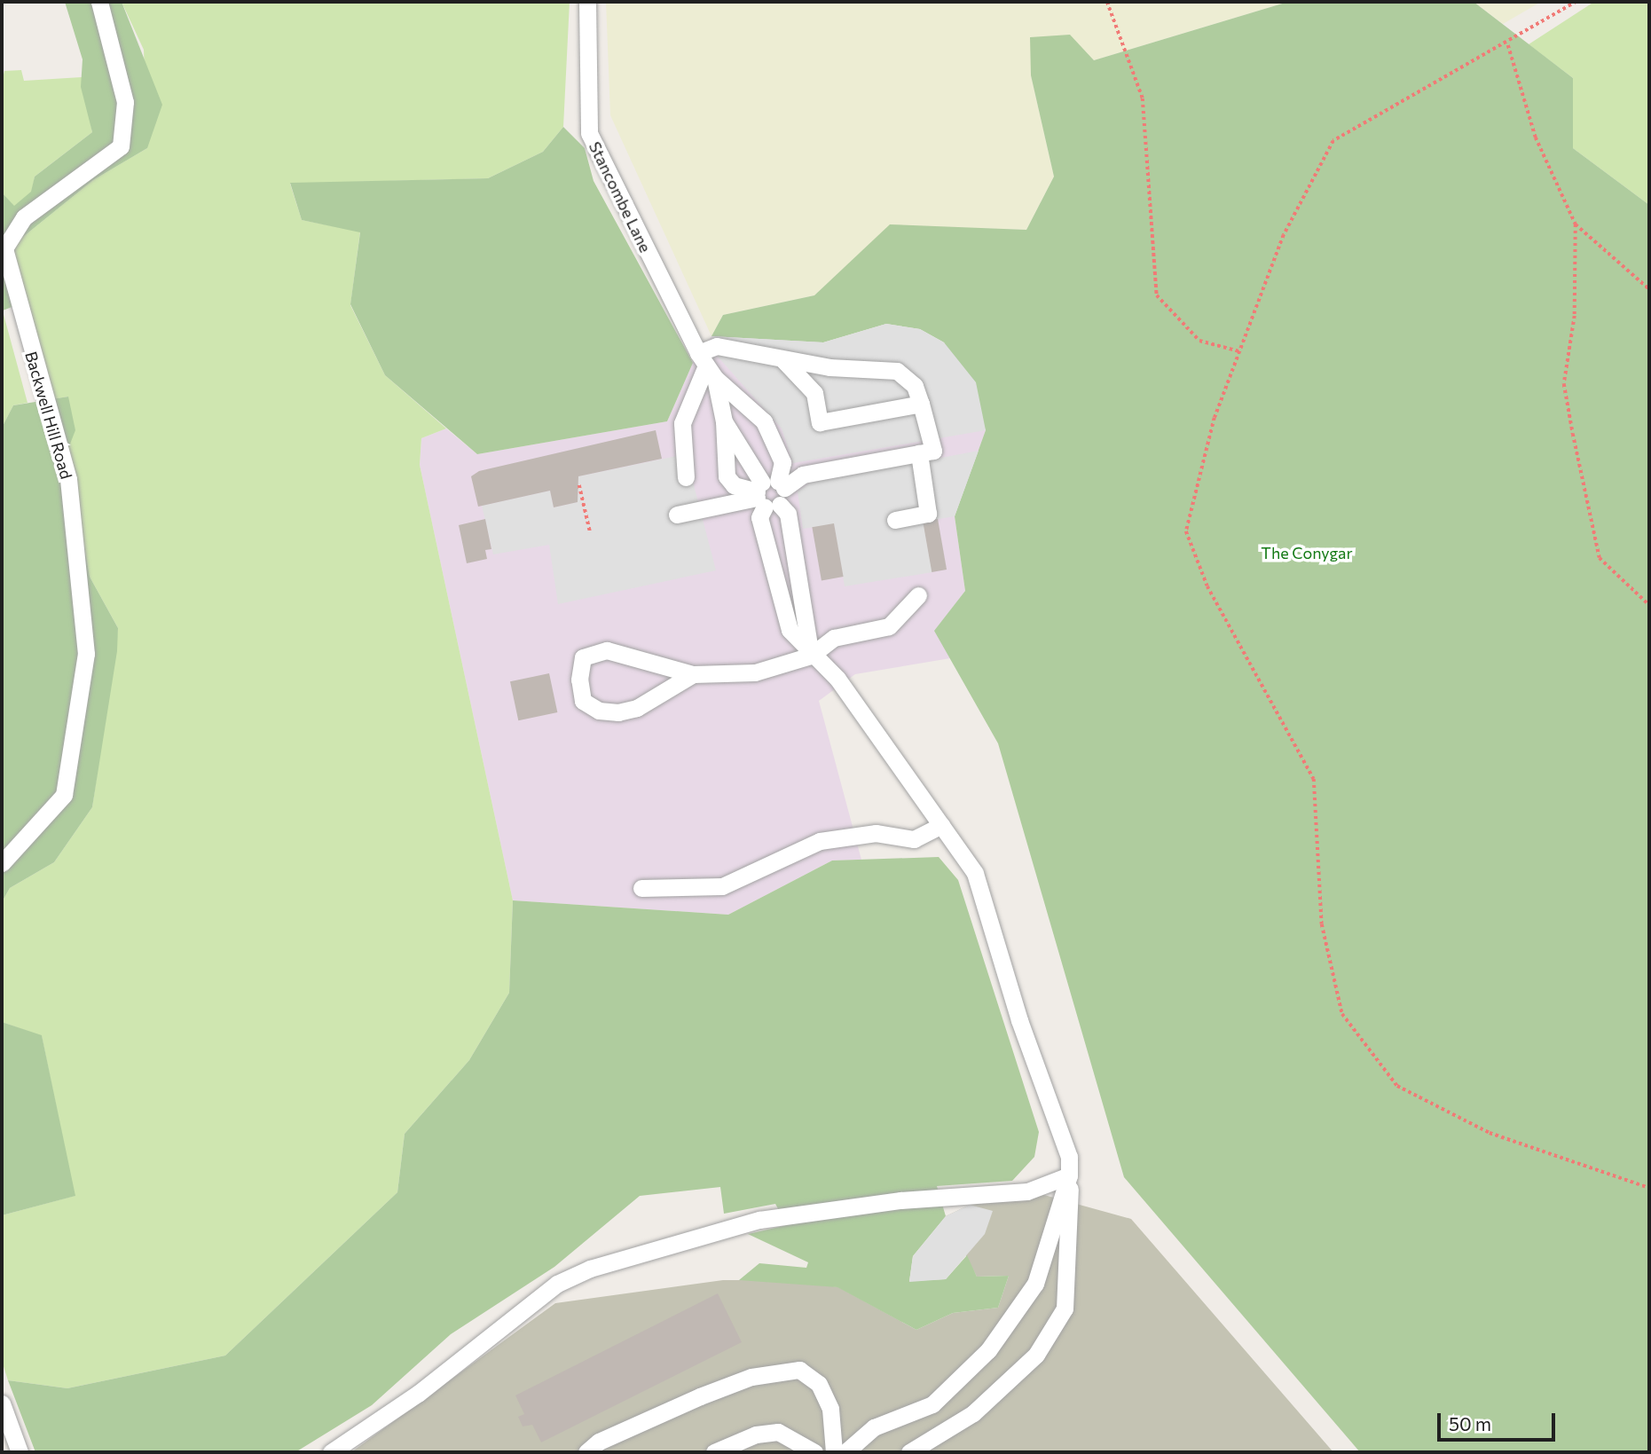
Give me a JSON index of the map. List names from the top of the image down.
{
  "streets": {
    "street": ["Stancombe Lane", "Backwell Hill Road"]
  },
  "parks": ["The Conygar"],
  "scale_bar": "50 m"
}
